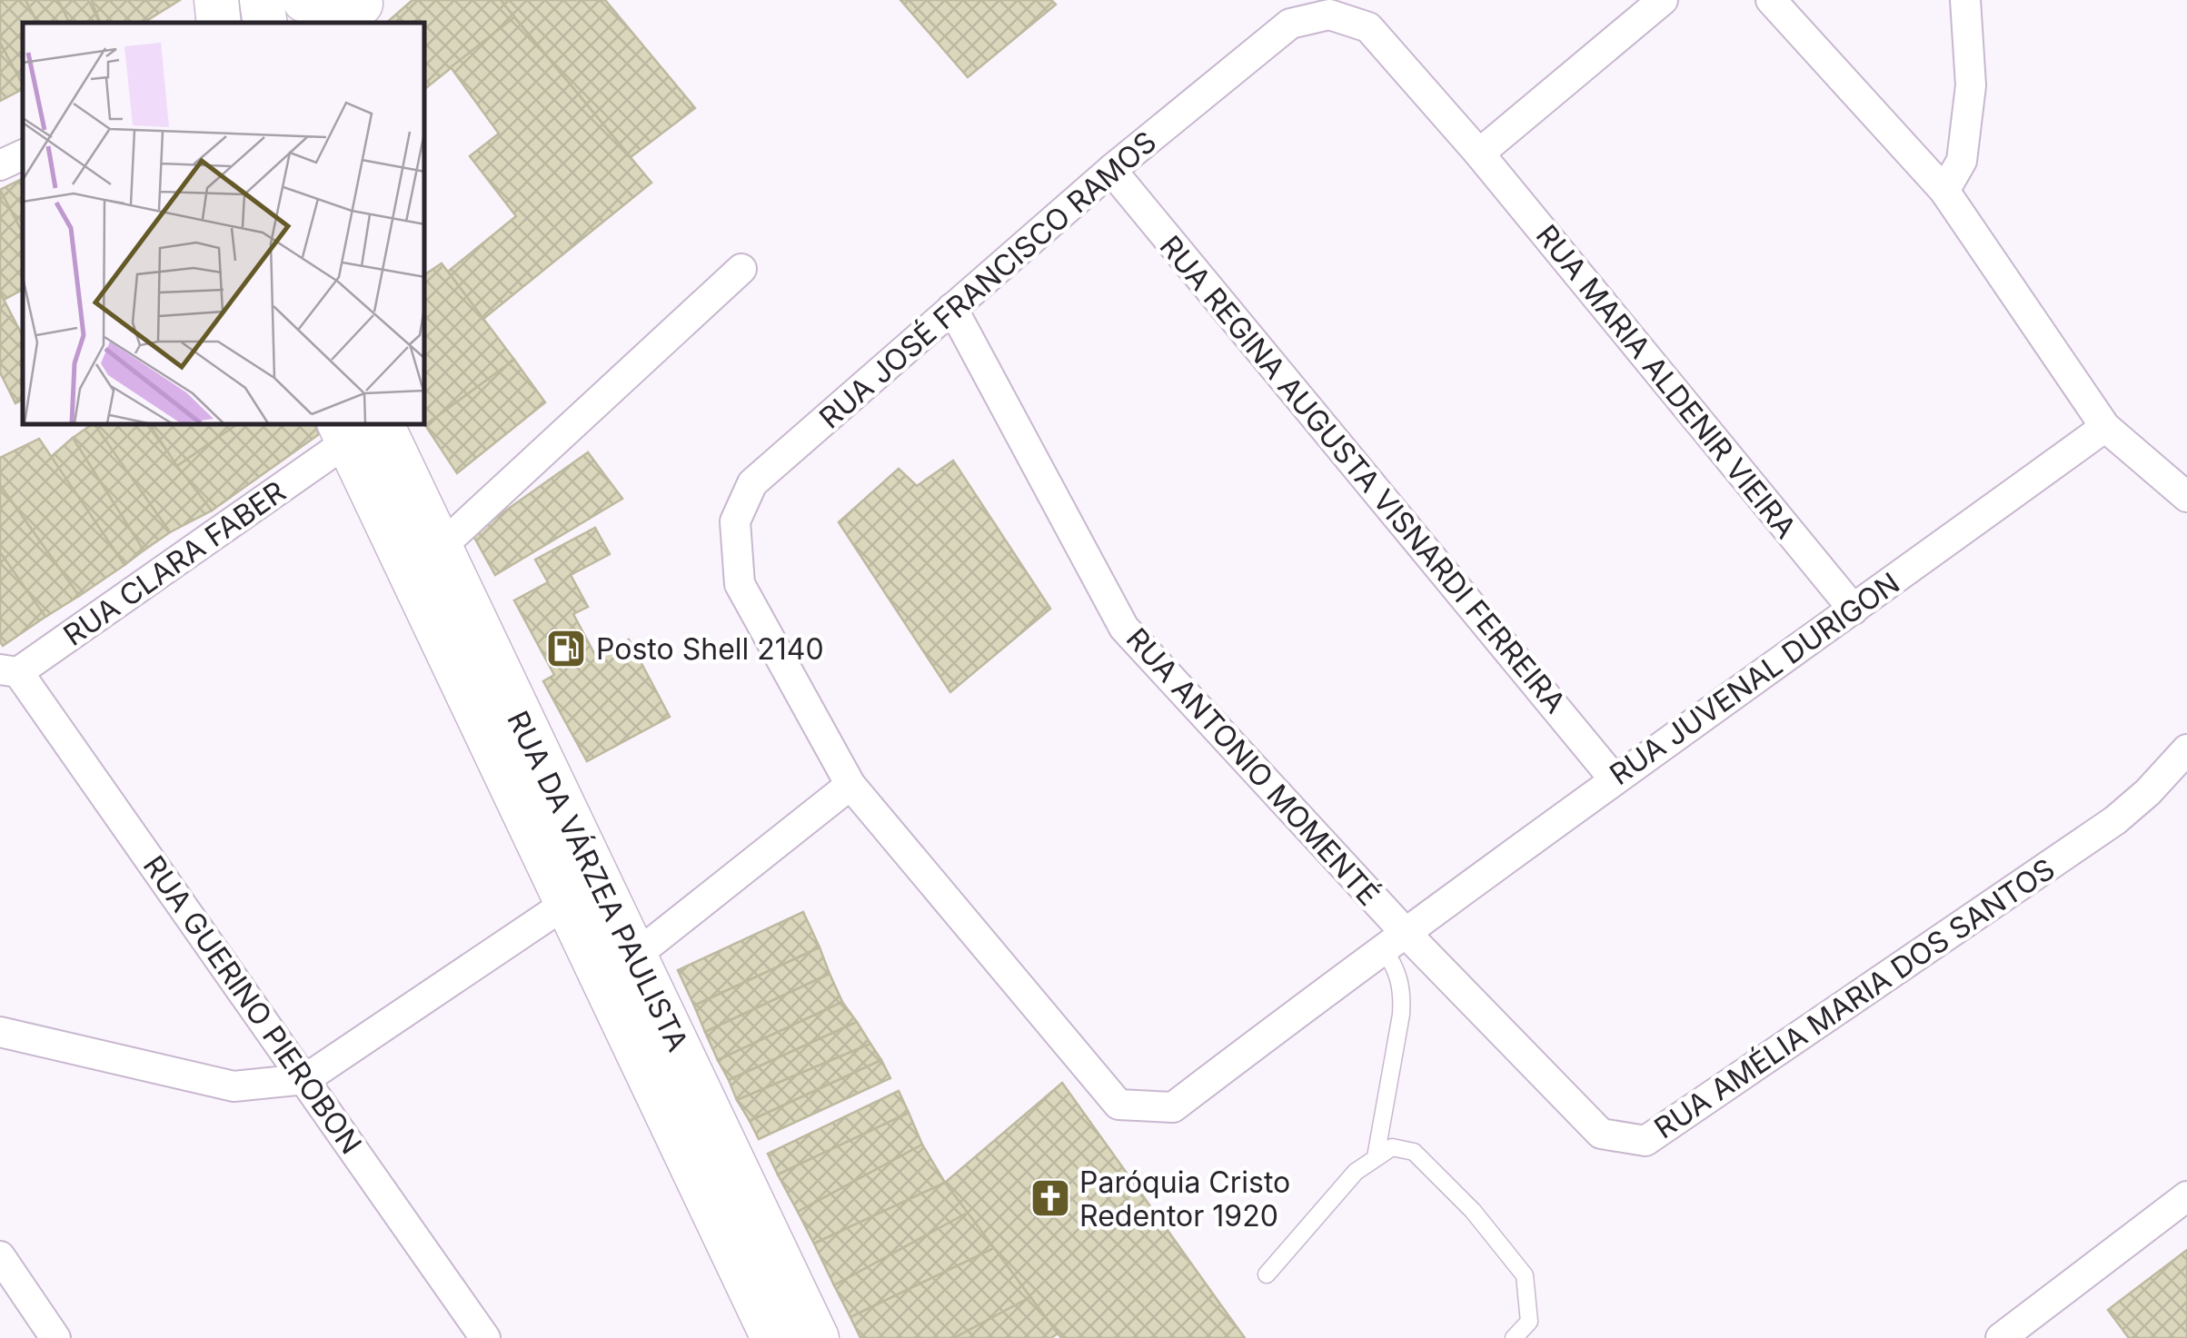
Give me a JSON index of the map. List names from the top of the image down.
{
  "streets": {
    "main road": ["RUA DA VÁRZEA PAULISTA"],
    "street": [
      "RUA JOSÉ FRANCISCO RAMOS",
      "RUA MARIA ALDENIR VIEIRA",
      "RUA REGINA AUGUSTA VISNARDI FERREIRA",
      "RUA CLARA FABER",
      "RUA JUVENAL DURIGON",
      "RUA ANTONIO MOMENTÉ",
      "RUA AMÉLIA MARIA DOS SANTOS",
      "RUA GUERINO PIEROBON"
    ]
  },
  "crossings": [
    ["RUA JOSÉ FRANCISCO RAMOS", "RUA MARIA ALDENIR VIEIRA"],
    ["RUA JOSÉ FRANCISCO RAMOS", "RUA REGINA AUGUSTA VISNARDI FERREIRA"],
    ["RUA JOSÉ FRANCISCO RAMOS", "RUA JUVENAL DURIGON"],
    ["RUA JOSÉ FRANCISCO RAMOS", "RUA ANTONIO MOMENTÉ"],
    ["RUA JOSÉ FRANCISCO RAMOS", "RUA AMÉLIA MARIA DOS SANTOS"],
    ["RUA MARIA ALDENIR VIEIRA", "RUA JUVENAL DURIGON"],
    ["RUA REGINA AUGUSTA VISNARDI FERREIRA", "RUA JUVENAL DURIGON"],
    ["RUA CLARA FABER", "RUA DA VÁRZEA PAULISTA"],
    ["RUA CLARA FABER", "RUA GUERINO PIEROBON"],
    ["RUA JUVENAL DURIGON", "RUA ANTONIO MOMENTÉ"],
    ["RUA JUVENAL DURIGON", "RUA AMÉLIA MARIA DOS SANTOS"],
    ["RUA ANTONIO MOMENTÉ", "RUA AMÉLIA MARIA DOS SANTOS"]
  ],
  "places": {
    "fuel station": ["Posto Shell 2140"],
    "church": ["Paróquia Cristo Redentor 1920"]
  }
}
